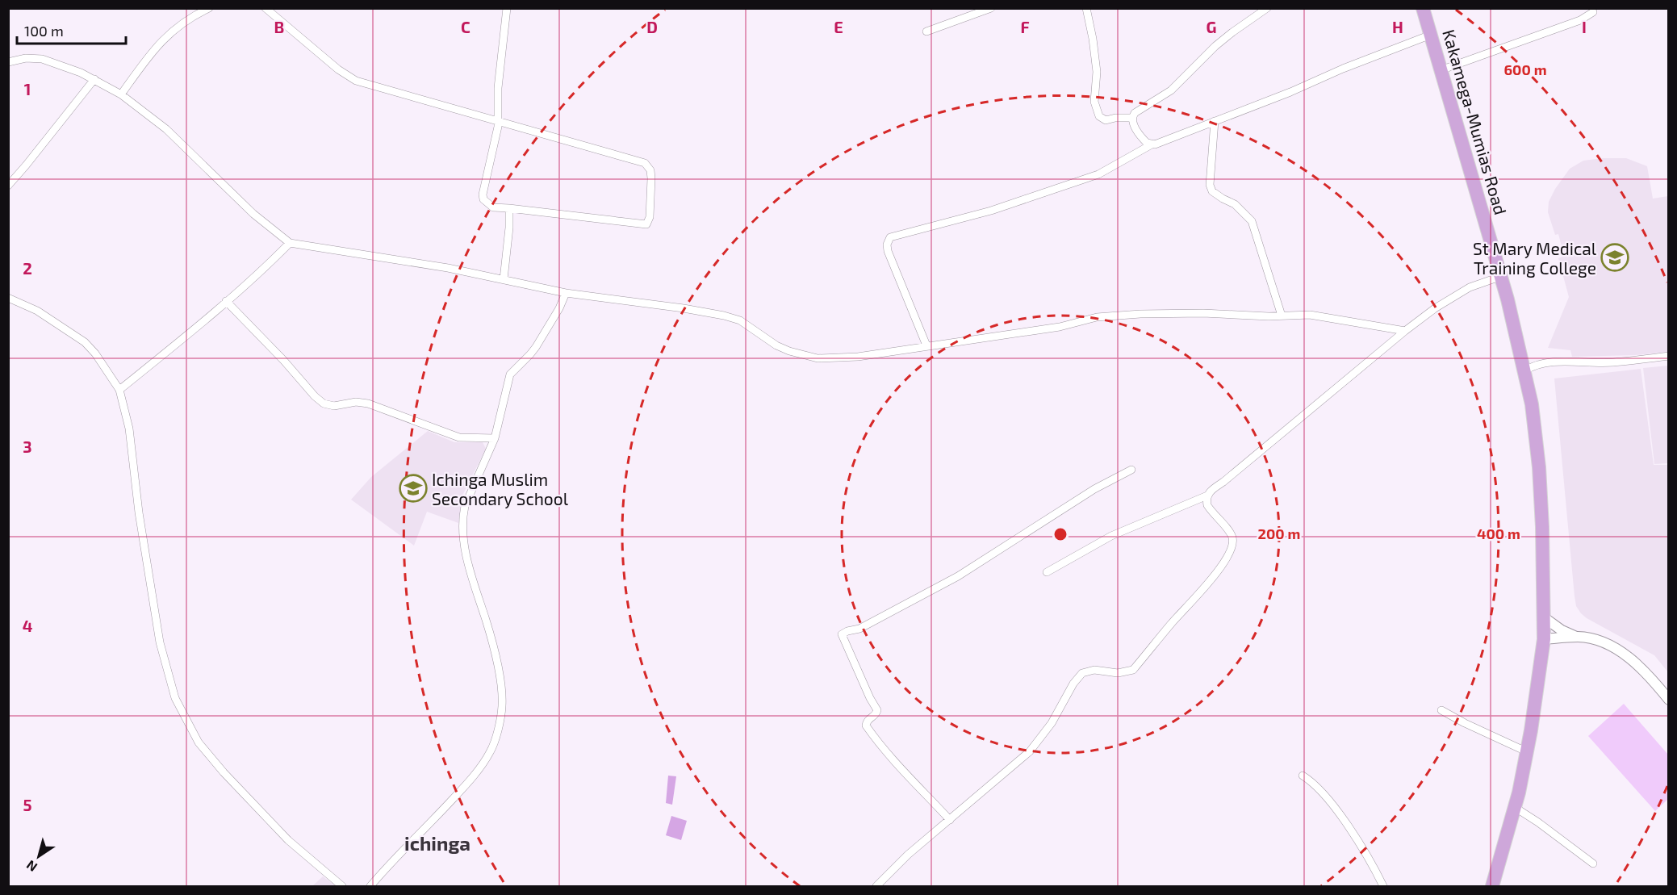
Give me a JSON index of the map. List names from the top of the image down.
{
  "streets": {
    "highway": ["Kakamega-Mumias Road"]
  },
  "districts": ["ichinga"],
  "places": {
    "school or university": ["St Mary Medical Training College", "Ichinga Muslim Secondary School"]
  },
  "scale_bar": "100 m",
  "north": "bottom left",
  "grid": {
    "columns": [
      "B",
      "C",
      "D",
      "E",
      "F",
      "G",
      "H",
      "I"
    ],
    "rows": [
      "1",
      "2",
      "3",
      "4",
      "5"
    ]
  },
  "rings": ["600 m", "200 m", "400 m"]
}
